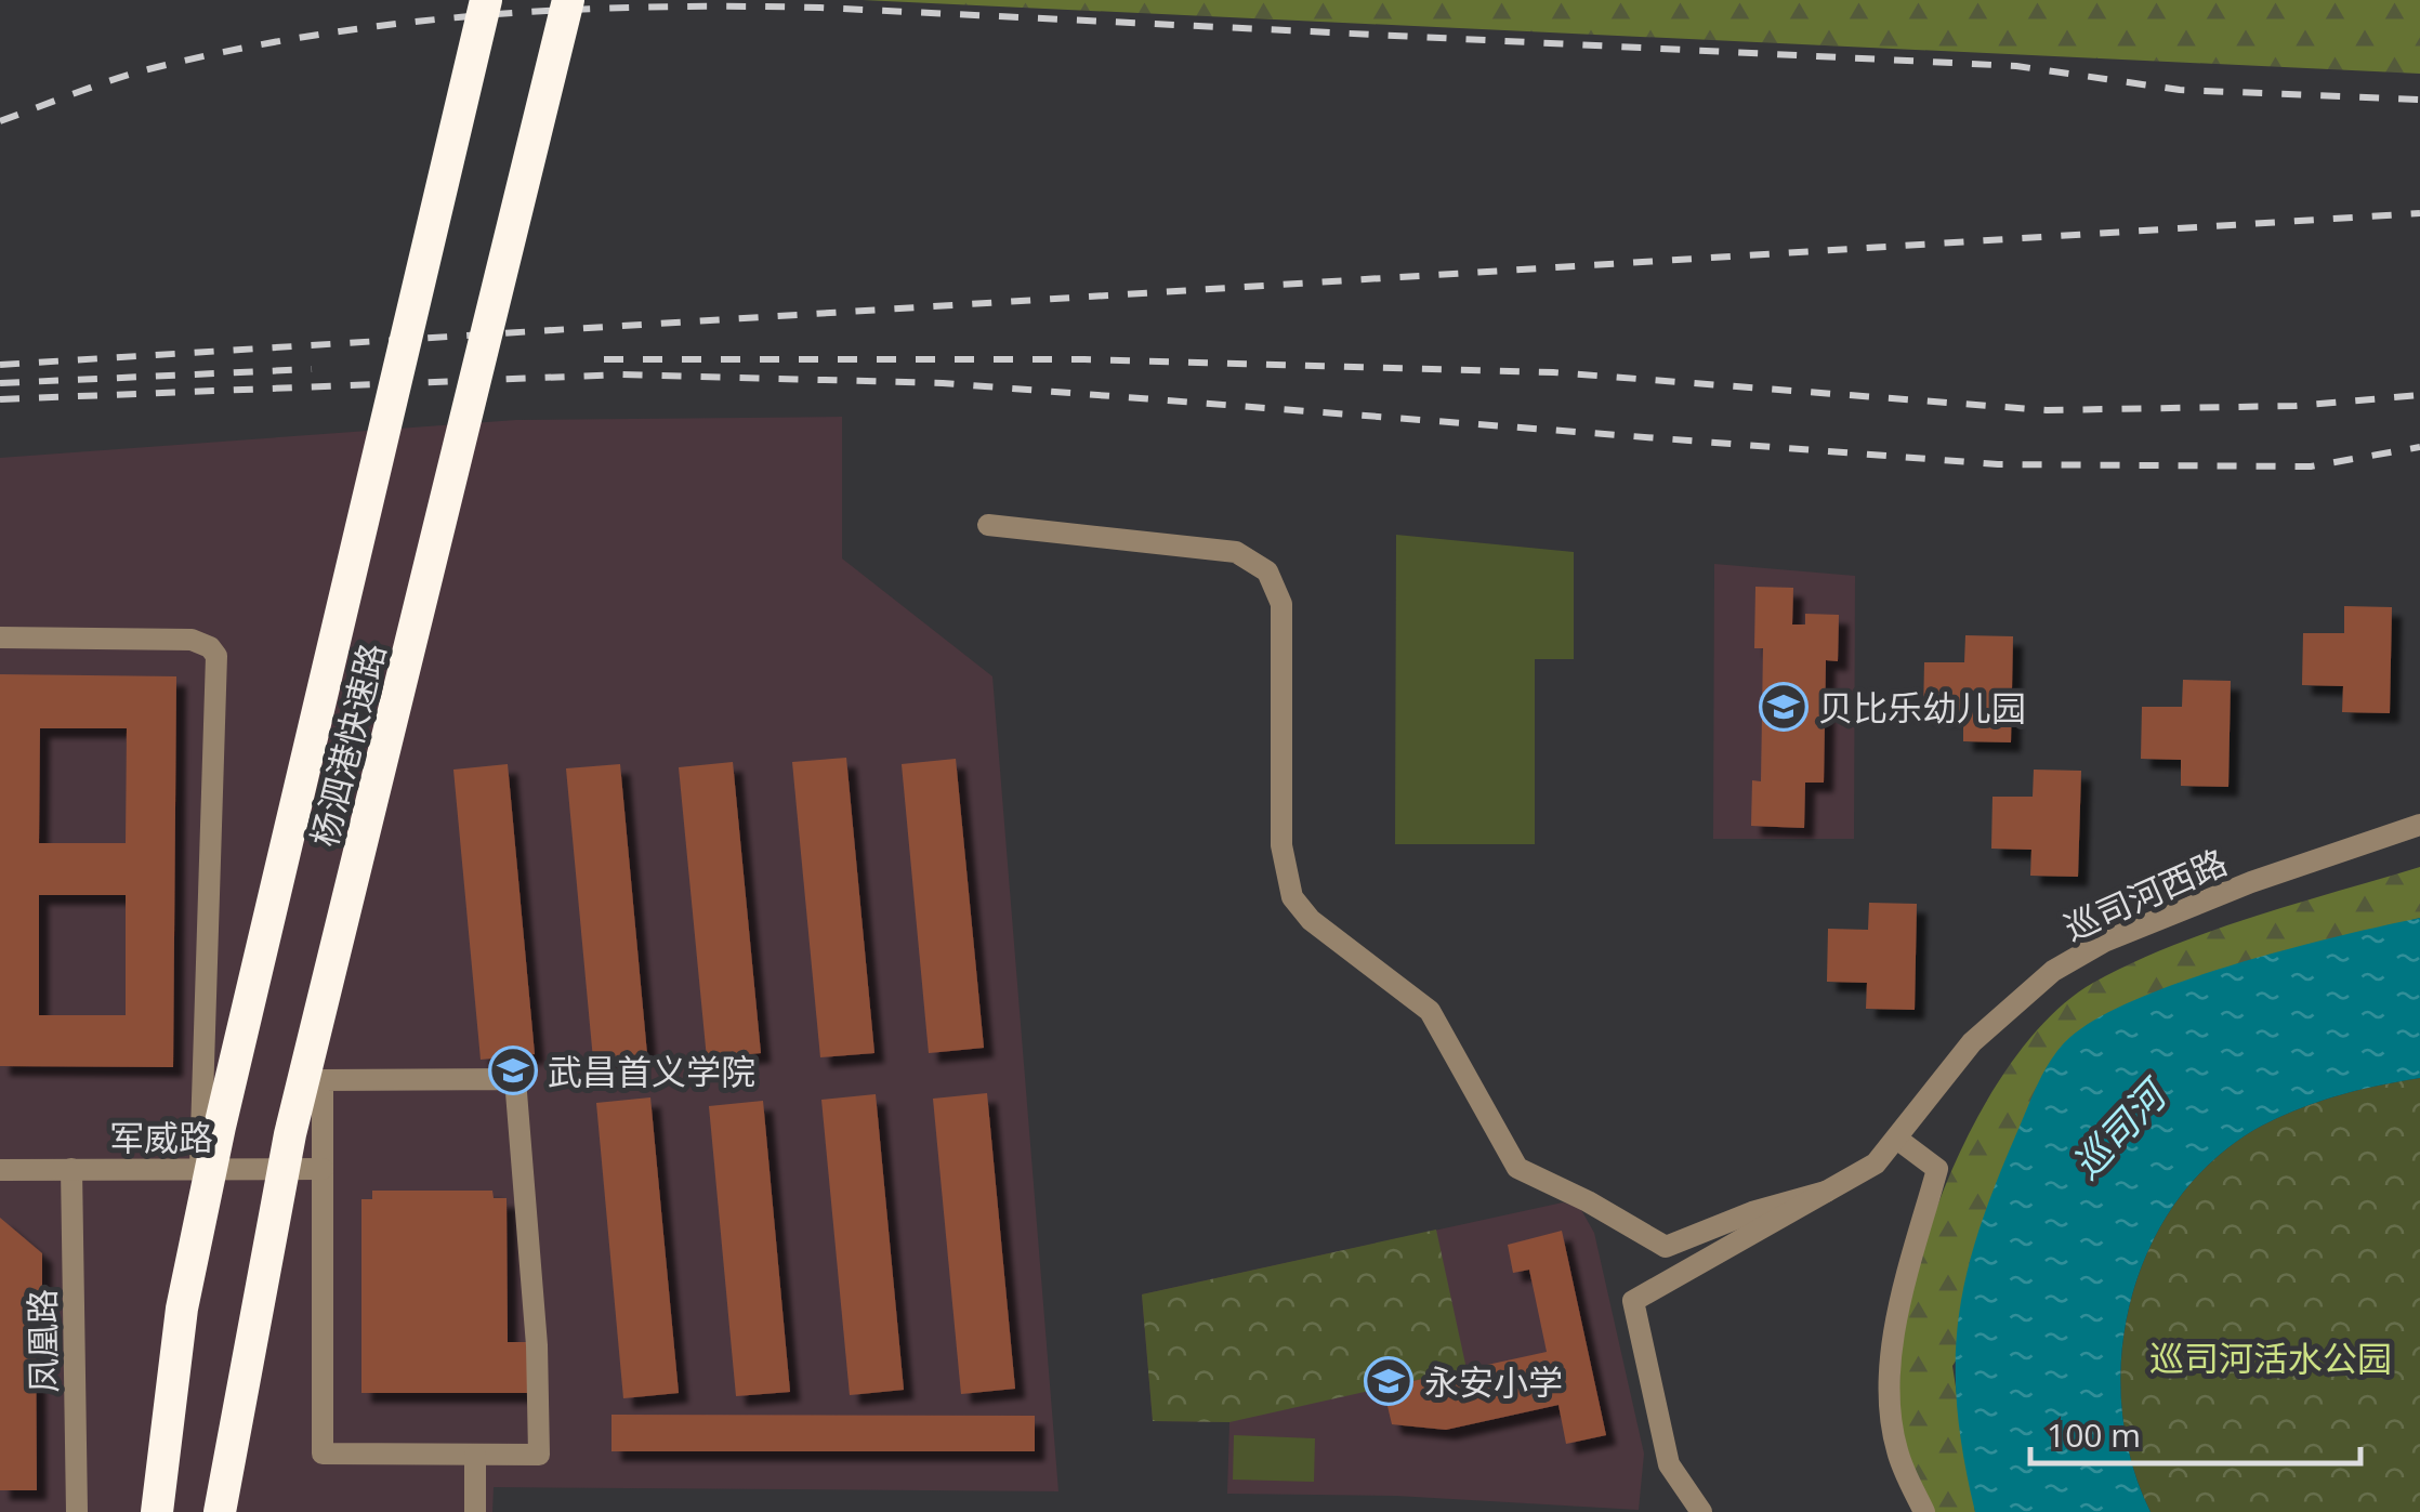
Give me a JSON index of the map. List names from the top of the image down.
{
  "streets": {
    "highway": ["杨泗港快速路"],
    "street": ["巡司河西路", "军威路", "凤凰路"]
  },
  "crossings": [
    ["军威路", "凤凰路"]
  ],
  "water": ["巡司河"],
  "parks": ["巡司河活水公园"],
  "places": {
    "school or university": ["贝比乐幼儿园", "武昌首义学院", "永安小学"]
  },
  "scale_bar": "100 m"
}
